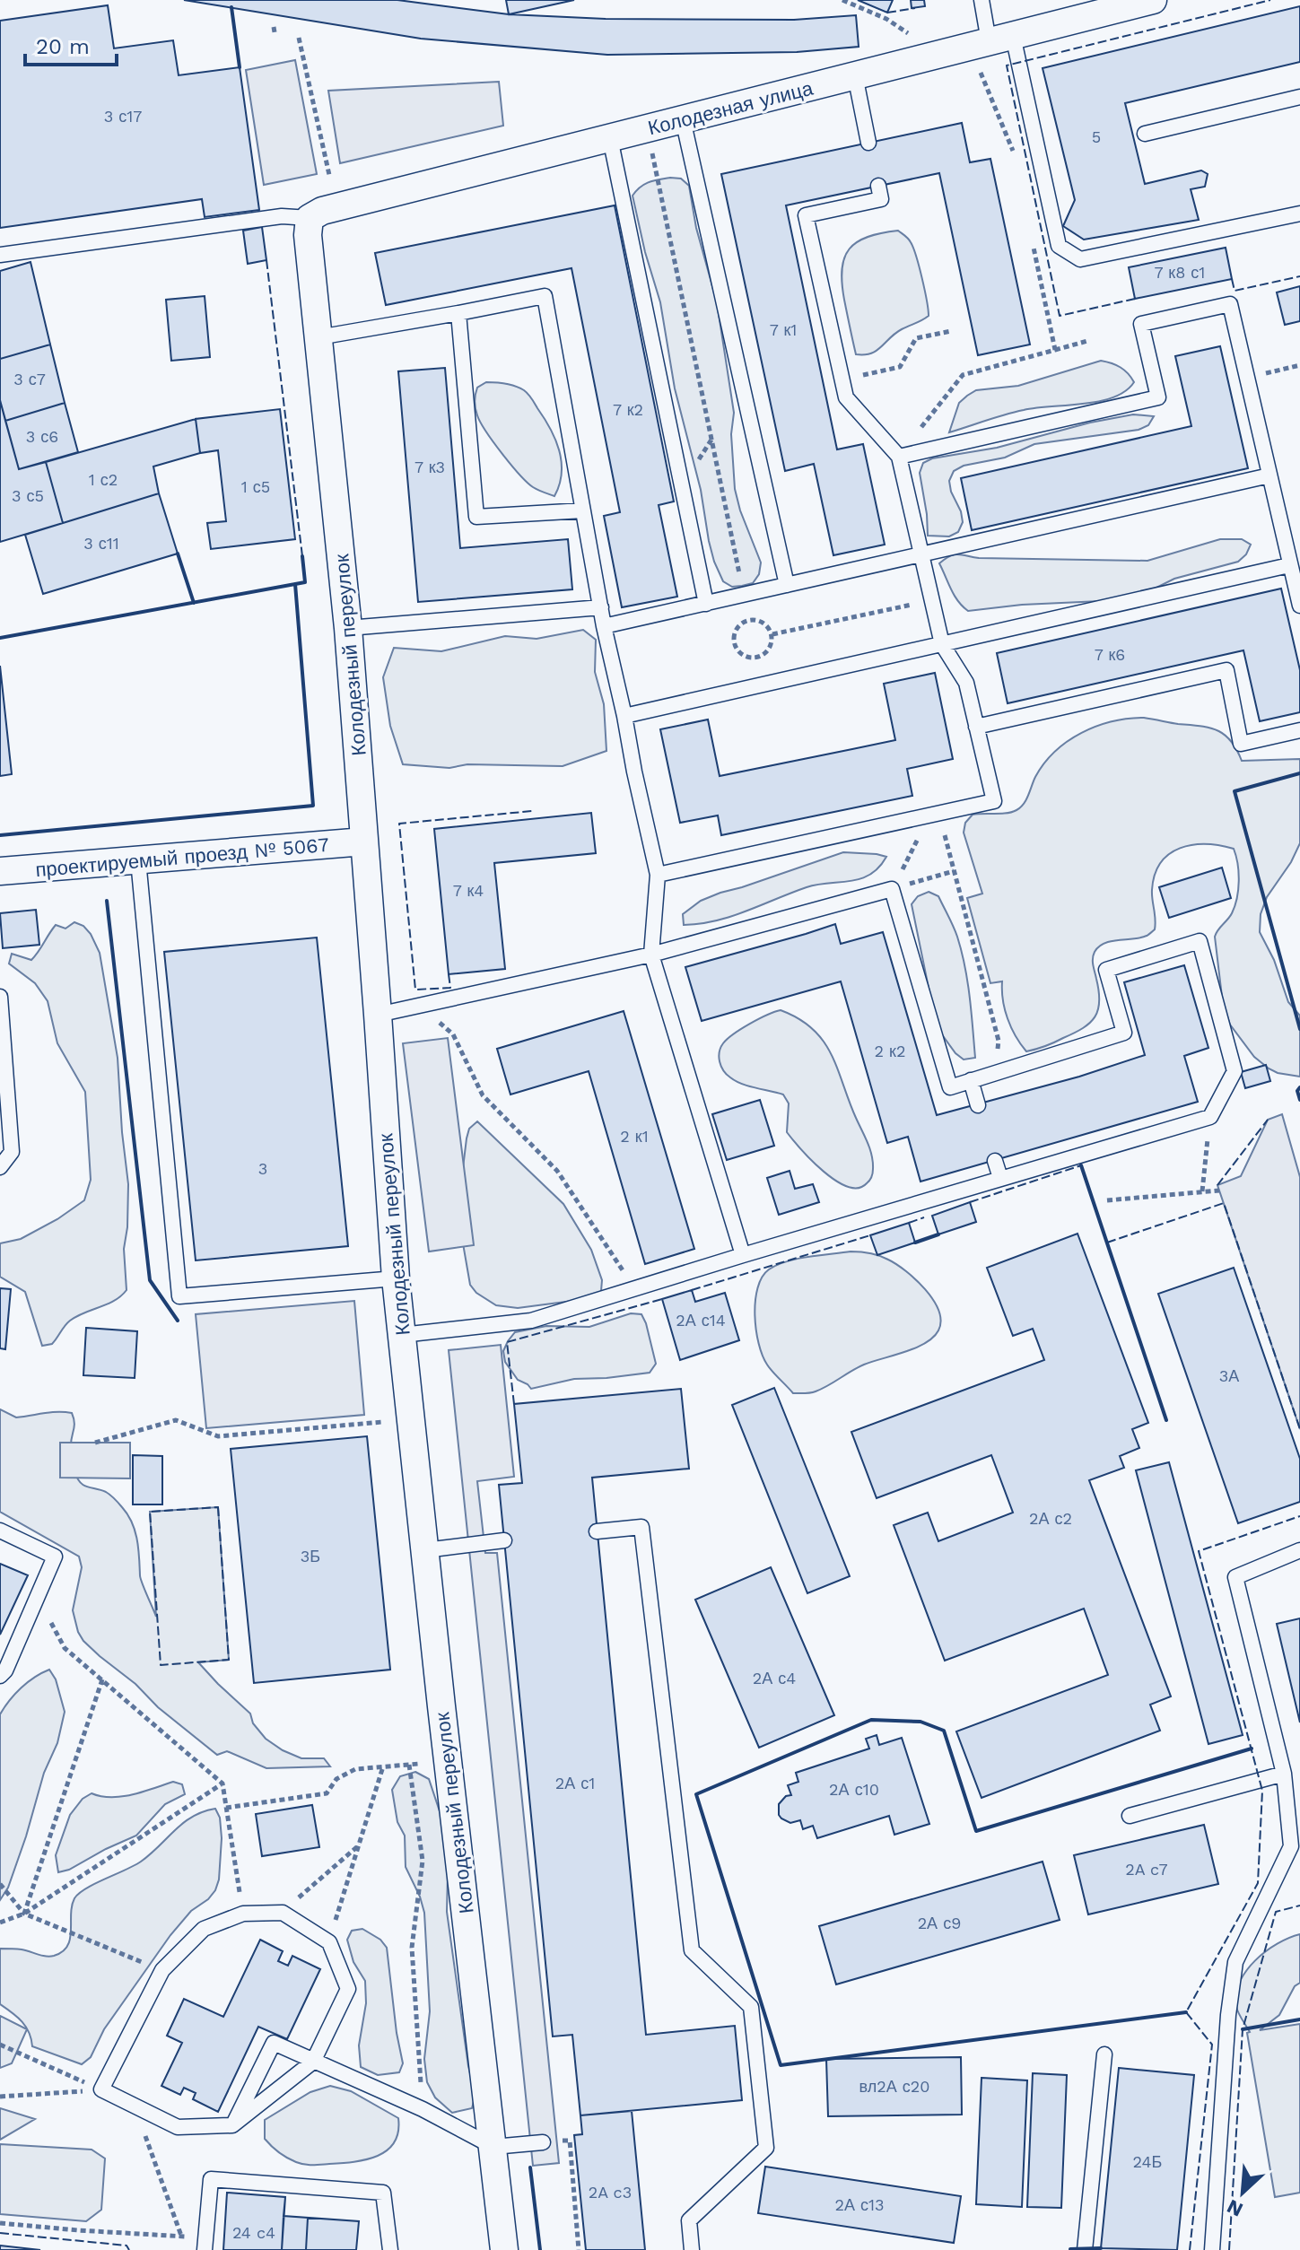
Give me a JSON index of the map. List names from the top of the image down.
{
  "streets": {
    "street": ["Колодезная улица", "Колодезный переулок", "проектируемый проезд № 5067"]
  },
  "crossings": [
    ["Колодезная улица", "Колодезный переулок"],
    ["Колодезный переулок", "проектируемый проезд № 5067"]
  ],
  "house_numbers": [
    "3 с17",
    "5",
    "7 к8 с1",
    "7 к1",
    "3 с7",
    "7 к2",
    "3 с6",
    "7 к3",
    "1 с2",
    "1 с5",
    "3 с5",
    "3 с11",
    "7 к6",
    "7 к4",
    "2 к2",
    "2 к1",
    "3",
    "2А с14",
    "3А",
    "2А с2",
    "3Б",
    "2А с4",
    "2А с1",
    "2А с10",
    "2A c7",
    "2А с9",
    "вл2А с20",
    "24Б",
    "2A c3",
    "2А с13",
    "24 c4"
  ],
  "scale_bar": "20 m",
  "north": "bottom left"
}
